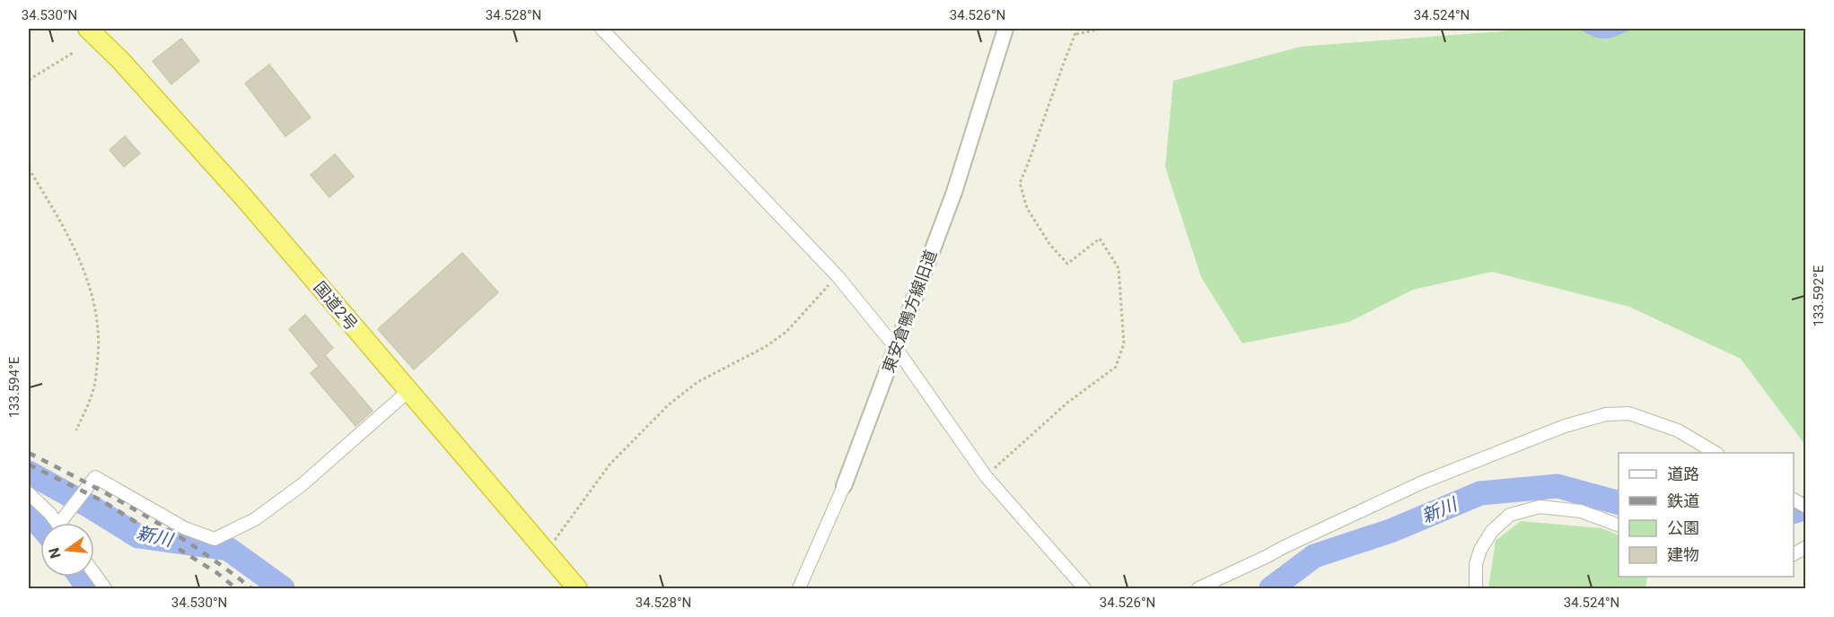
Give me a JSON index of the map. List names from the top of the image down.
{
  "streets": {
    "highway": ["国道2号"],
    "street": ["東安倉鴨方線旧道"]
  },
  "water": ["新川"],
  "legend": [
    "道路",
    "鉄道",
    "公園",
    "建物"
  ],
  "north": "left",
  "coordinates": [
    "34.530°N",
    "34.528°N",
    "34.526°N",
    "34.524°N",
    "133.592°E",
    "133.594°E"
  ]
}
